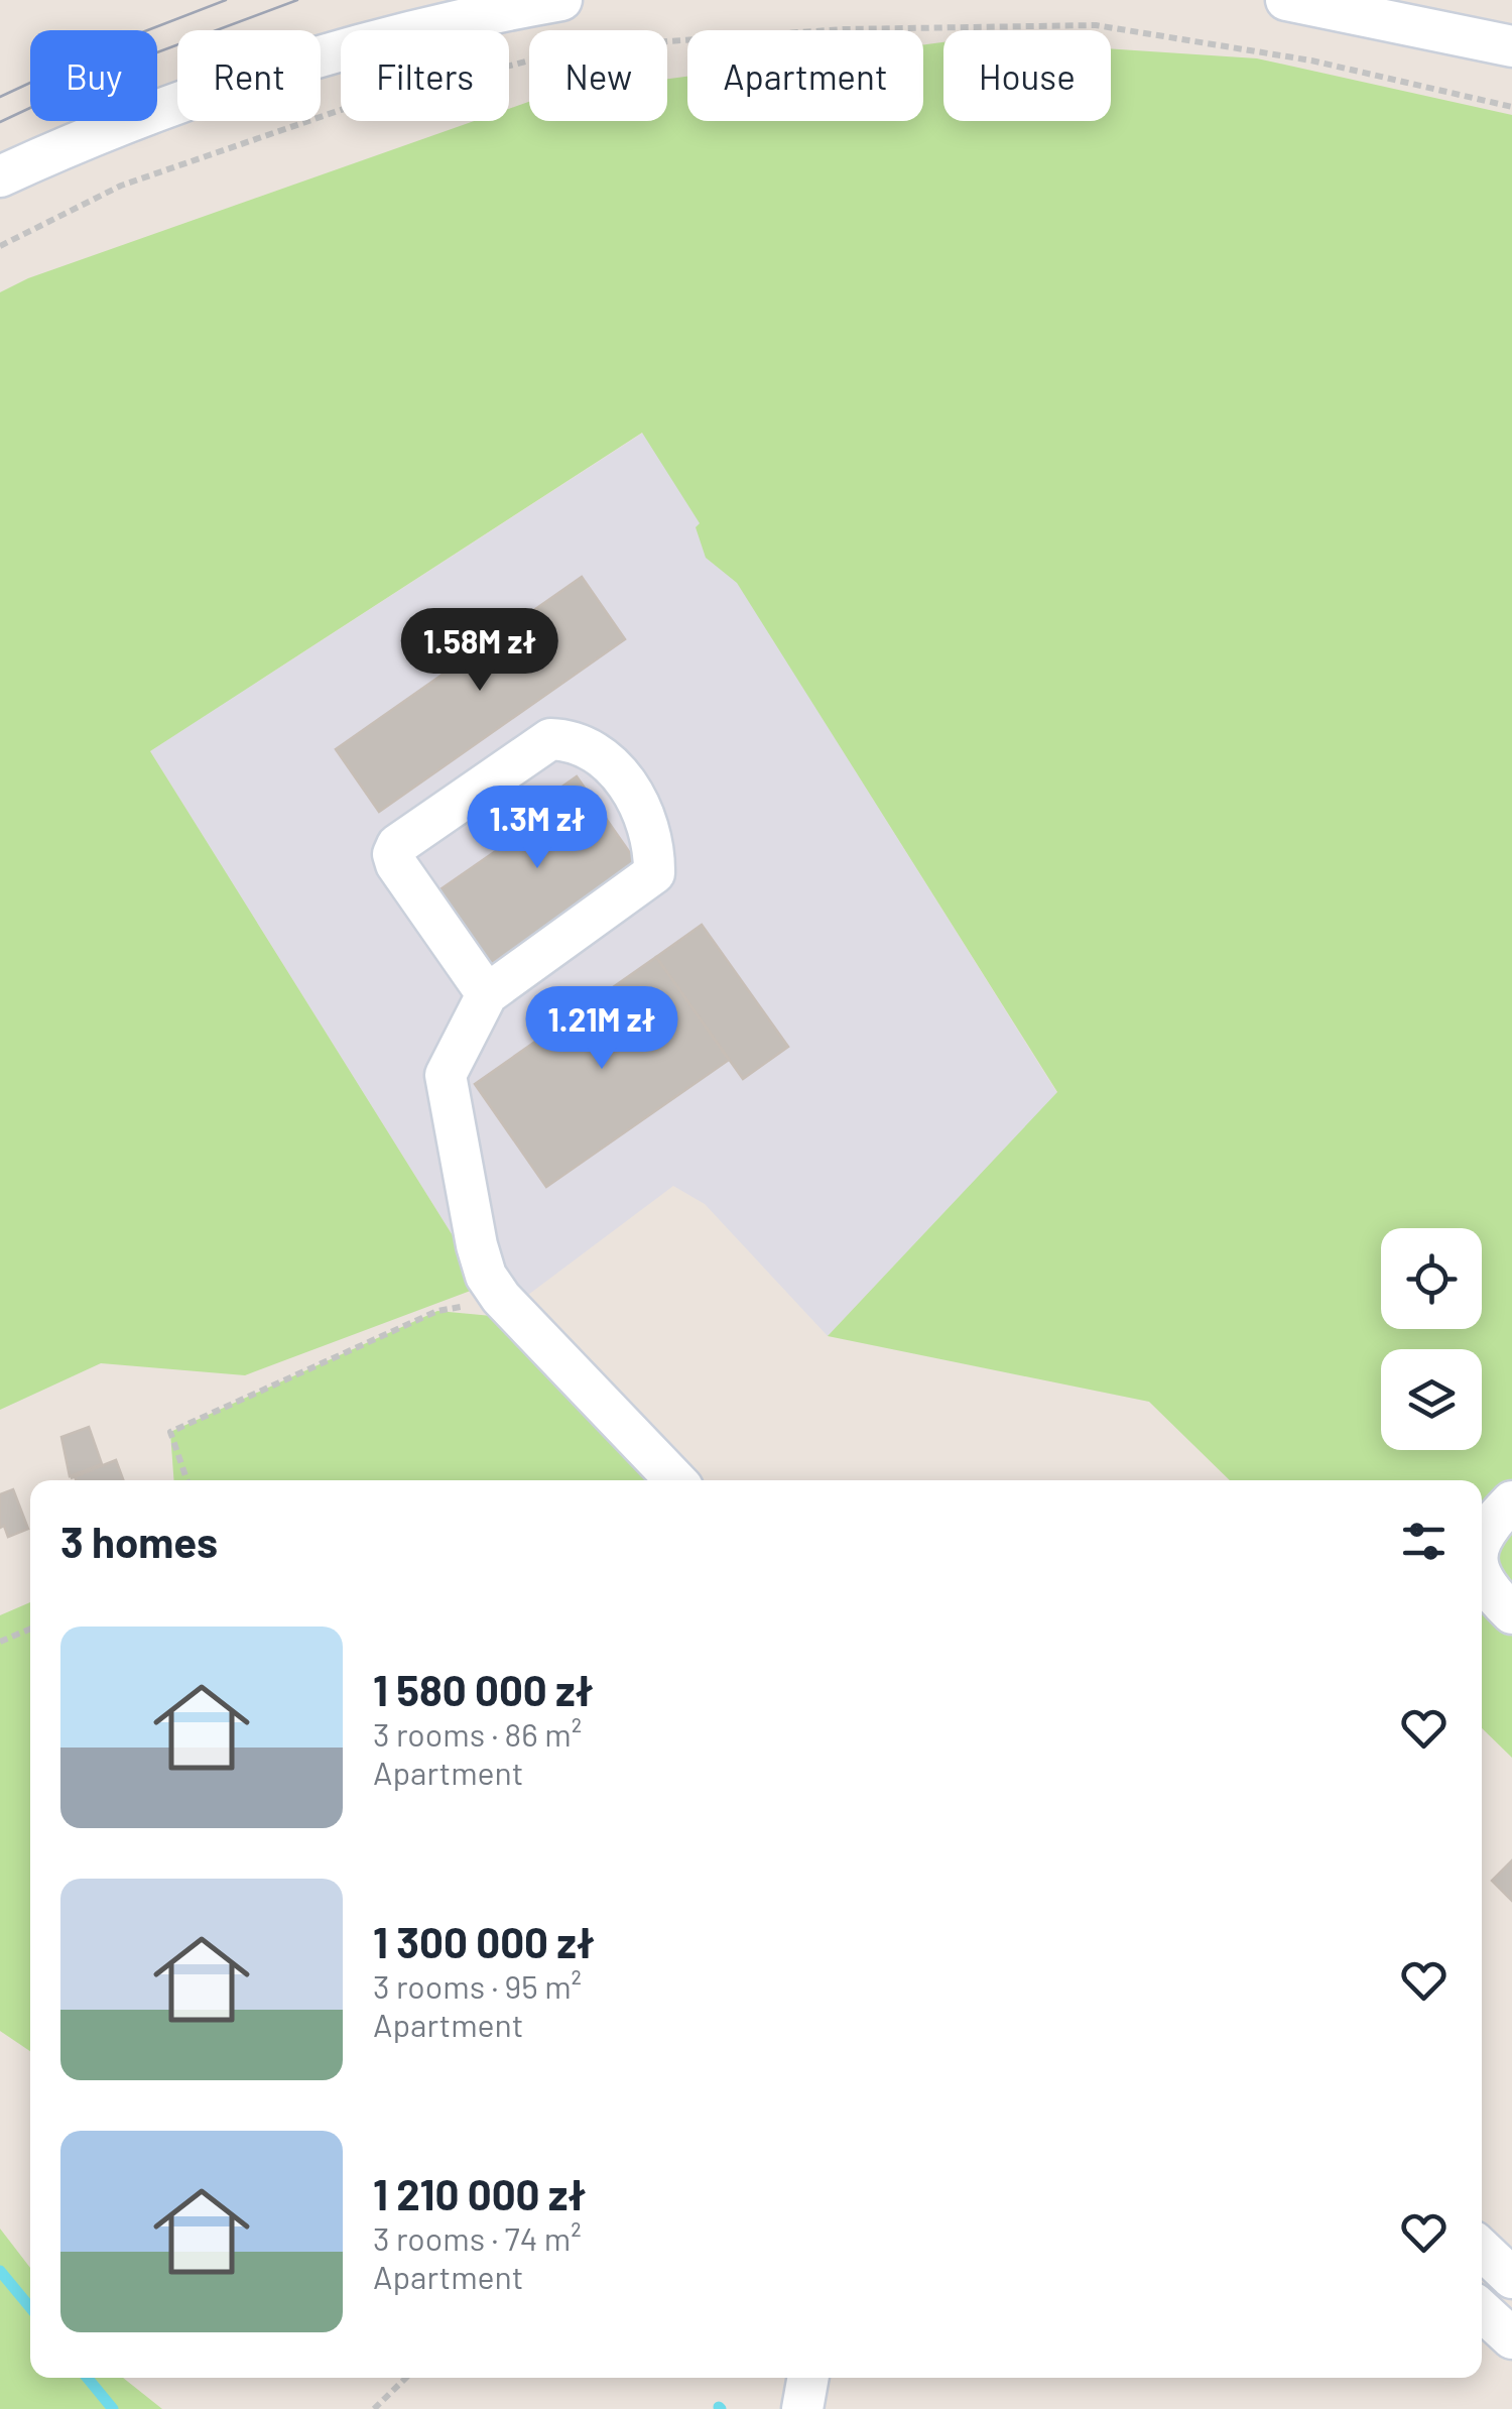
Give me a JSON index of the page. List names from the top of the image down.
{
  "page": {
    "chip": [
      "Buy",
      "Rent",
      "Filters",
      "New",
      "Apartment",
      "House"
    ],
    "price": ["1.58M zł", "1.3M zł", "1.21M zł"],
    "heading": "3 homes",
    "list": [
      {
        "name": "1 580 000 zł",
        "note": "3 rooms · 86 m² · Apartment"
      },
      {
        "name": "1 300 000 zł",
        "note": "3 rooms · 95 m² · Apartment"
      },
      {
        "name": "1 210 000 zł",
        "note": "3 rooms · 74 m² · Apartment"
      }
    ]
  }
}
